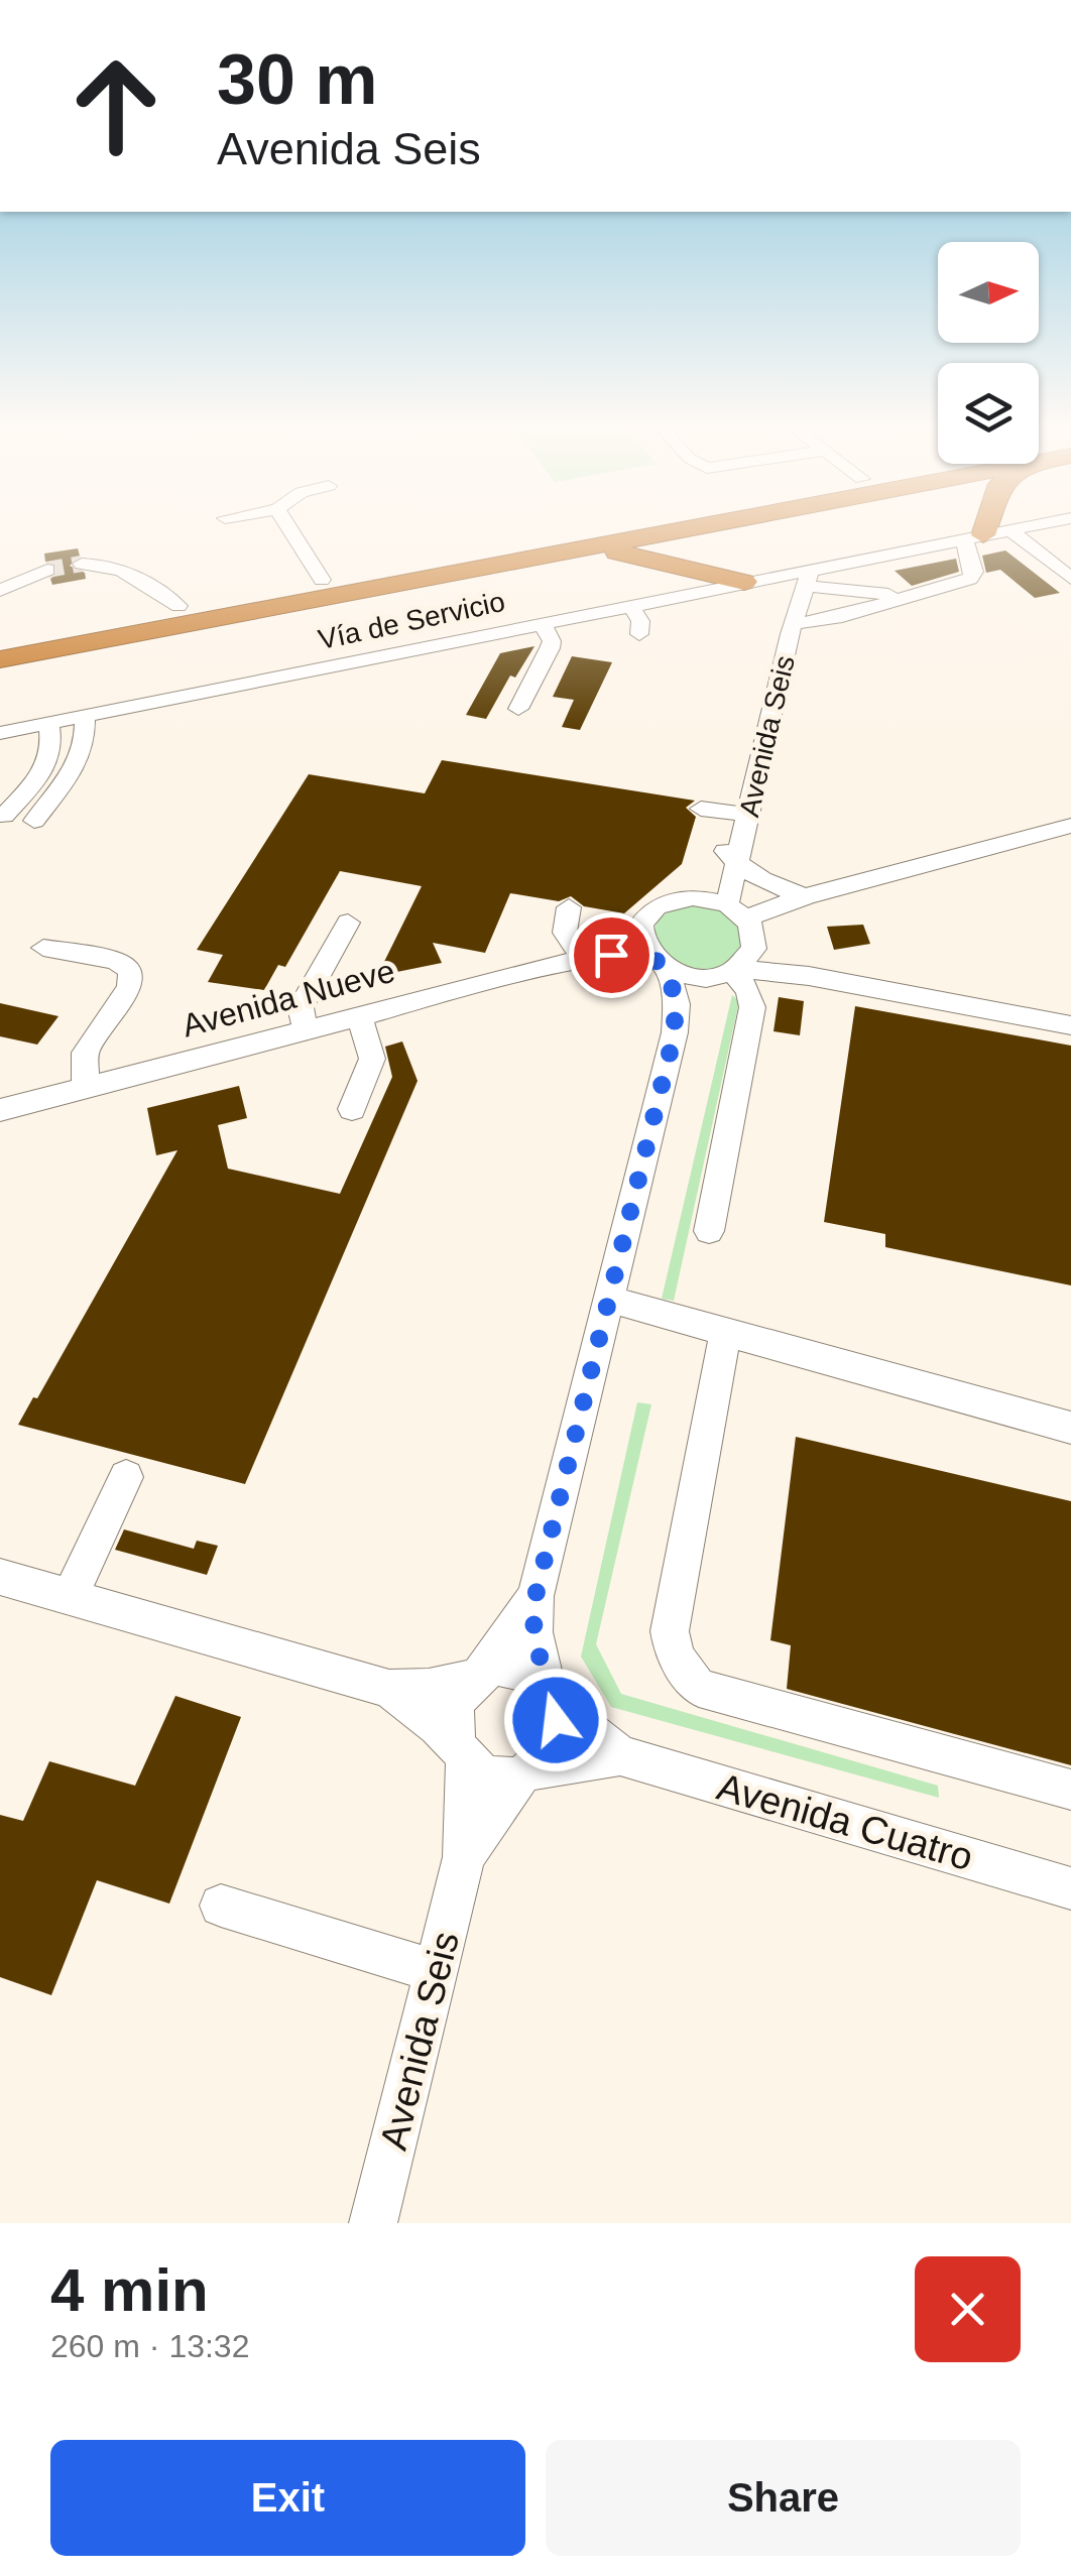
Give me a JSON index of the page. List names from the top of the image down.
{
  "streets": {
    "street": [
      "Vía de Servicio",
      "Avenida Seis",
      "Avenida Nueve",
      "Avenida Cuatro"
    ]
  },
  "crossings": [
    ["Vía de Servicio", "Avenida Seis"],
    ["Avenida Seis", "Avenida Nueve"]
  ],
  "north": "right",
  "page": {
    "turn": ["30 m", "Avenida Seis"],
    "heading": ["4 min", "260 m · 13:32"],
    "buttons": ["Exit", "Share"]
  }
}
